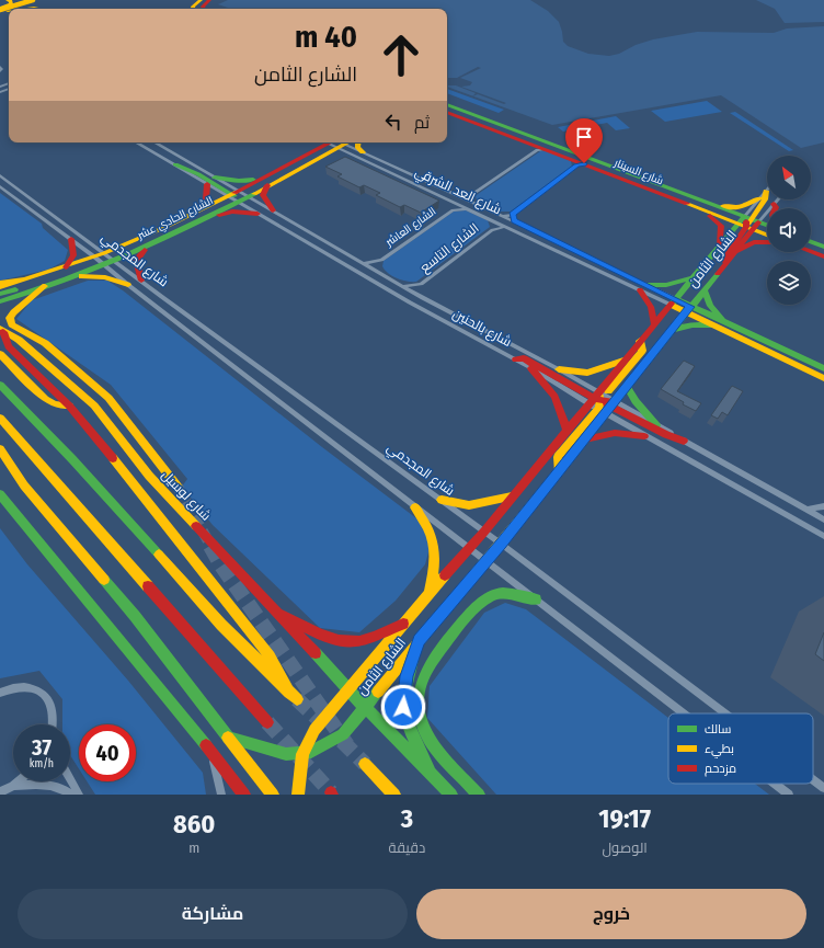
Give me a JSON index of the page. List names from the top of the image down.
{
  "streets": {
    "main road": [
      "شارع السينار",
      "شارع العد الشرقي",
      "الشارع الحادي عشر",
      "الشارع الثامن",
      "شارع لوسيل"
    ],
    "street": [
      "الشارع العاشر",
      "الشارع التاسع",
      "شارع المجدمي",
      "شارع بالحنين"
    ]
  },
  "crossings": [
    ["شارع السينار", "الشارع الثامن"],
    ["شارع العد الشرقي", "الشارع الحادي عشر"],
    ["شارع العد الشرقي", "الشارع العاشر"],
    ["شارع العد الشرقي", "الشارع التاسع"],
    ["شارع العد الشرقي", "الشارع الثامن"],
    ["الشارع الحادي عشر", "شارع المجدمي"],
    ["الشارع الحادي عشر", "شارع بالحنين"],
    ["الشارع العاشر", "شارع بالحنين"],
    ["الشارع التاسع", "شارع بالحنين"],
    ["الشارع الثامن", "شارع المجدمي"],
    ["الشارع الثامن", "شارع بالحنين"],
    ["الشارع الثامن", "شارع لوسيل"]
  ],
  "legend": ["سالك", "بطيء", "مزدحم"],
  "north": "top left",
  "page": {
    "turn": ["40 m", "الشارع الثامن"],
    "then": "ثم",
    "speed": "37 km/h",
    "limit": "40",
    "eta": [
      "19:17",
      "الوصول",
      "3",
      "دقيقة",
      "860",
      "m"
    ],
    "buttons": ["خروج", "مشاركة"]
  }
}
